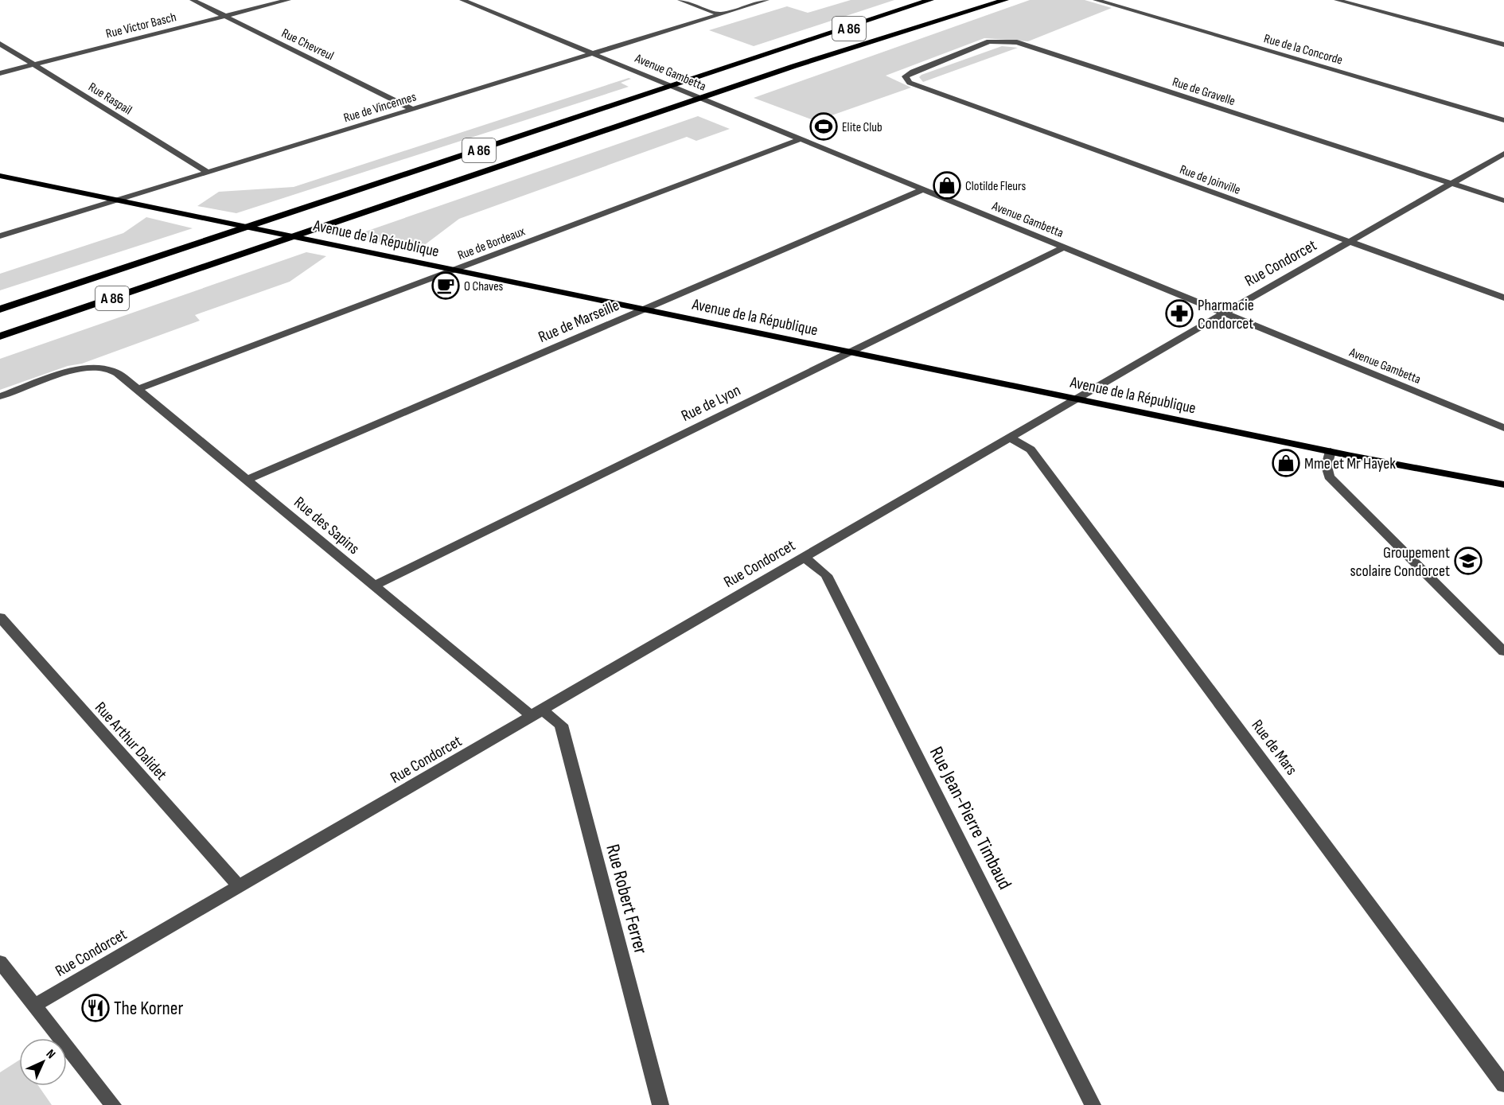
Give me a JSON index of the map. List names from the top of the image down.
{
  "streets": {
    "highway": ["A 86"],
    "main road": ["Avenue de la République"],
    "street": [
      "Rue Victor Basch",
      "Rue Chevreul",
      "Rue de la Concorde",
      "Avenue Gambetta",
      "Rue de Gravelle",
      "Rue Raspail",
      "Rue de Vincennes",
      "Rue de Joinville",
      "Rue de Bordeaux",
      "Rue Condorcet",
      "Rue de Marseille",
      "Rue de Lyon",
      "Rue des Sapins",
      "Rue Arthur Dalidet",
      "Rue de Mars",
      "Rue Jean-Pierre Timbaud",
      "Rue Robert Ferrer"
    ]
  },
  "crossings": [
    ["Rue Victor Basch", "Rue Chevreul"],
    ["Rue Victor Basch", "Rue Raspail"],
    ["Rue Chevreul", "Rue de Vincennes"],
    ["Avenue Gambetta", "Rue de Vincennes"],
    ["Avenue Gambetta", "Rue de Bordeaux"],
    ["Avenue Gambetta", "Rue Condorcet"],
    ["Avenue Gambetta", "Rue de Marseille"],
    ["Avenue Gambetta", "Rue de Lyon"],
    ["Rue de Gravelle", "Rue de Joinville"],
    ["Rue de Gravelle", "Rue Condorcet"],
    ["Rue Raspail", "Rue de Vincennes"],
    ["Rue de Vincennes", "Avenue de la République"],
    ["Rue de Joinville", "Rue Condorcet"],
    ["Avenue de la République", "Rue de Bordeaux"],
    ["Avenue de la République", "Rue Condorcet"],
    ["Avenue de la République", "Rue de Marseille"],
    ["Avenue de la République", "Rue de Lyon"],
    ["Rue de Bordeaux", "Rue des Sapins"],
    ["Rue Condorcet", "Rue des Sapins"],
    ["Rue Condorcet", "Rue Arthur Dalidet"],
    ["Rue Condorcet", "Rue de Mars"],
    ["Rue Condorcet", "Rue Jean-Pierre Timbaud"],
    ["Rue Condorcet", "Rue Robert Ferrer"],
    ["Rue de Marseille", "Rue des Sapins"],
    ["Rue de Lyon", "Rue des Sapins"],
    ["Rue des Sapins", "Rue Robert Ferrer"]
  ],
  "places": {
    "sports": ["Elite Club"],
    "shop": ["Clotilde Fleurs", "Mme et Mr Hayek"],
    "cafe": ["O Chaves"],
    "pharmacy": ["Pharmacie Condorcet"],
    "school or university": ["Groupement scolaire Condorcet"],
    "restaurant": ["The Korner"]
  },
  "north": "top right"
}
